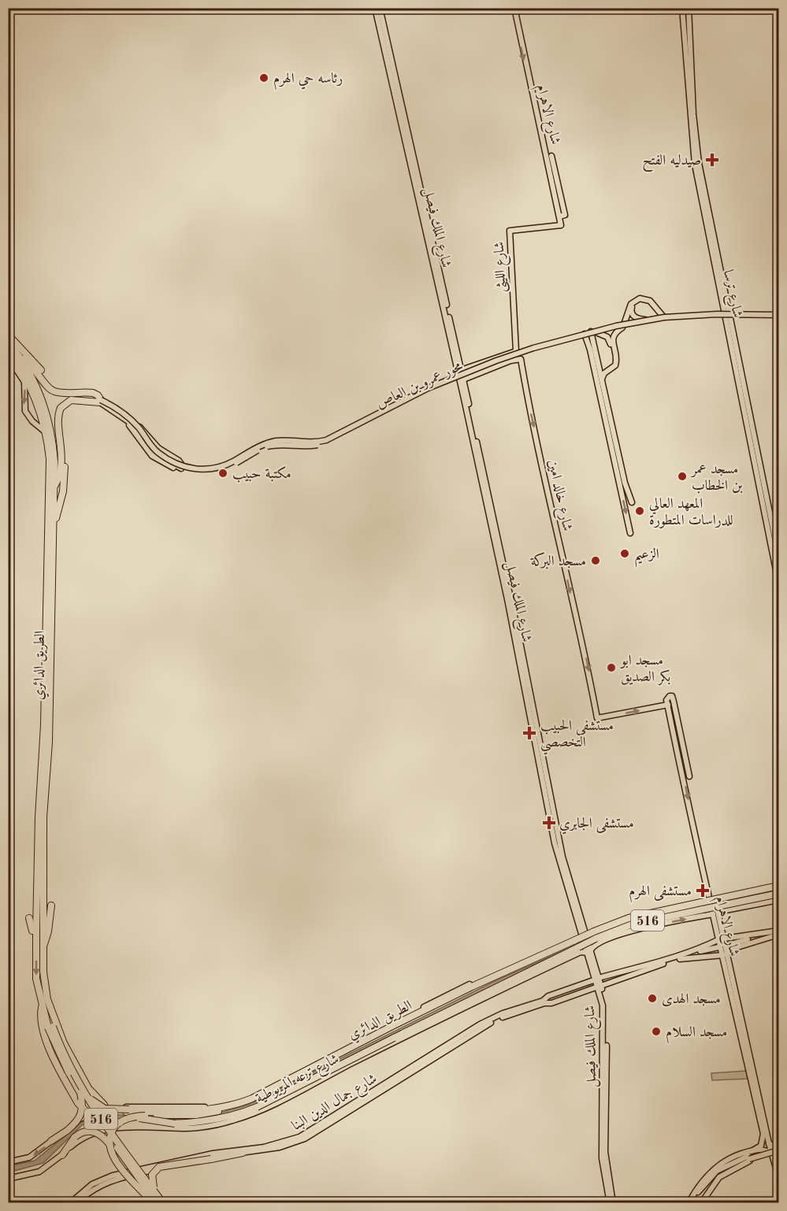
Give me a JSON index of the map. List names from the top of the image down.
{
  "streets": {
    "highway": ["الطريق الدائري", "516"],
    "main road": [
      "شارع الاهرام",
      "شارع الملك فيصل",
      "شارع الليثى",
      "شارع ترسا",
      "محور عمرو بن العاص",
      "شارع خالد امين",
      "شارع ترعه المريوطية",
      "شارع جمال الدين البنا"
    ]
  },
  "crossings": [
    ["شارع الاهرام", "شارع الليثى"],
    ["شارع الاهرام", "شارع خالد امين"],
    ["شارع الاهرام", "شارع ترعه المريوطية"],
    ["شارع الملك فيصل", "شارع ترعه المريوطية"],
    ["شارع الملك فيصل", "شارع جمال الدين البنا"]
  ],
  "one_way": ["شارع الاهرام"],
  "places": {
    "other": [
      "رئاسه حي الهرم",
      "مكتبة حبيب",
      "مسجد عمر بن الخطاب",
      "المعهد العالي للدراسات المتطورة",
      "الزعيم",
      "مسجد البركة",
      "مسجد ابو بكر الصديق",
      "مسجد الهدى",
      "مسجد السلام"
    ],
    "health": [
      "صيدليه الفتح",
      "مستشفى الحبيب التخصصي",
      "مستشفى الجابري",
      "مستشفى الهرم"
    ]
  }
}
